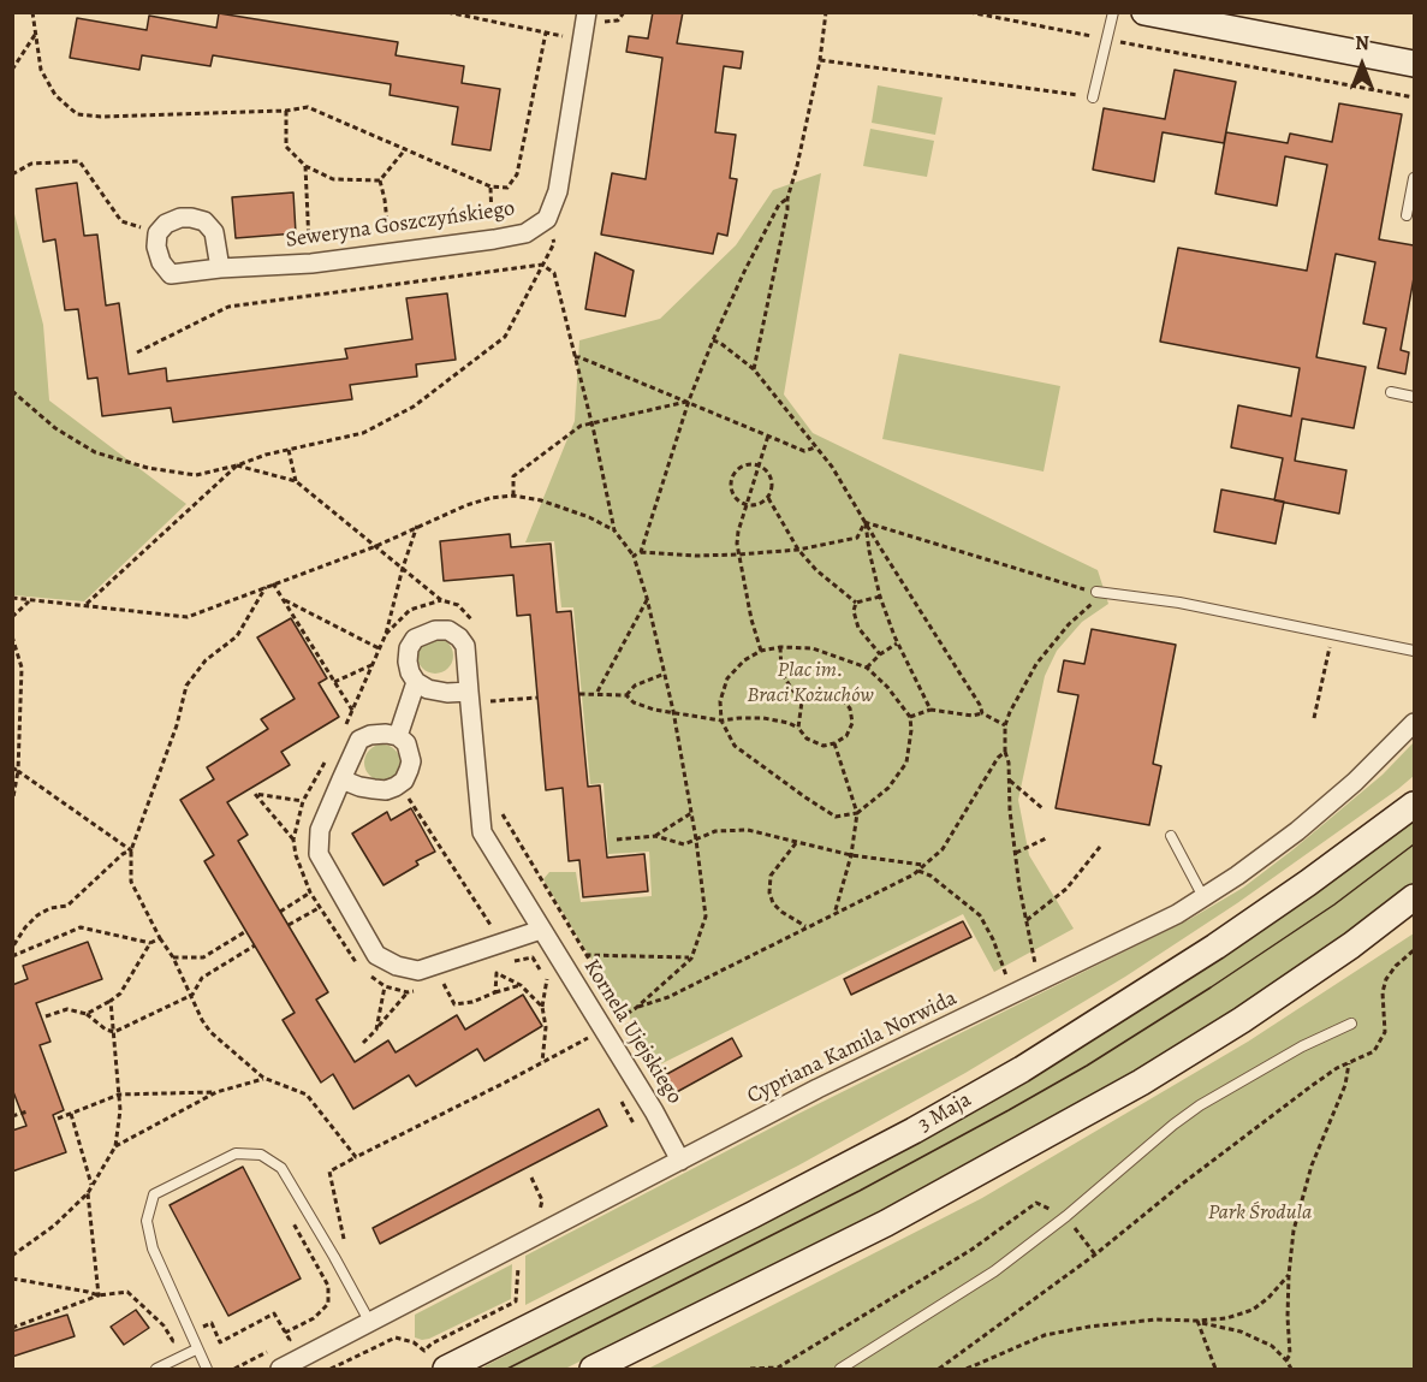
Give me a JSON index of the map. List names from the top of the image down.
{
  "streets": {
    "main road": ["3 Maja"],
    "street": ["Seweryna Goszczyńskiego", "Kornela Ujejskiego", "Cypriana Kamila Norwida"]
  },
  "crossings": [
    ["Kornela Ujejskiego", "Cypriana Kamila Norwida"]
  ],
  "parks": ["Plac im. Braci Kożuchów", "Park Środula"],
  "north": "top"
}
